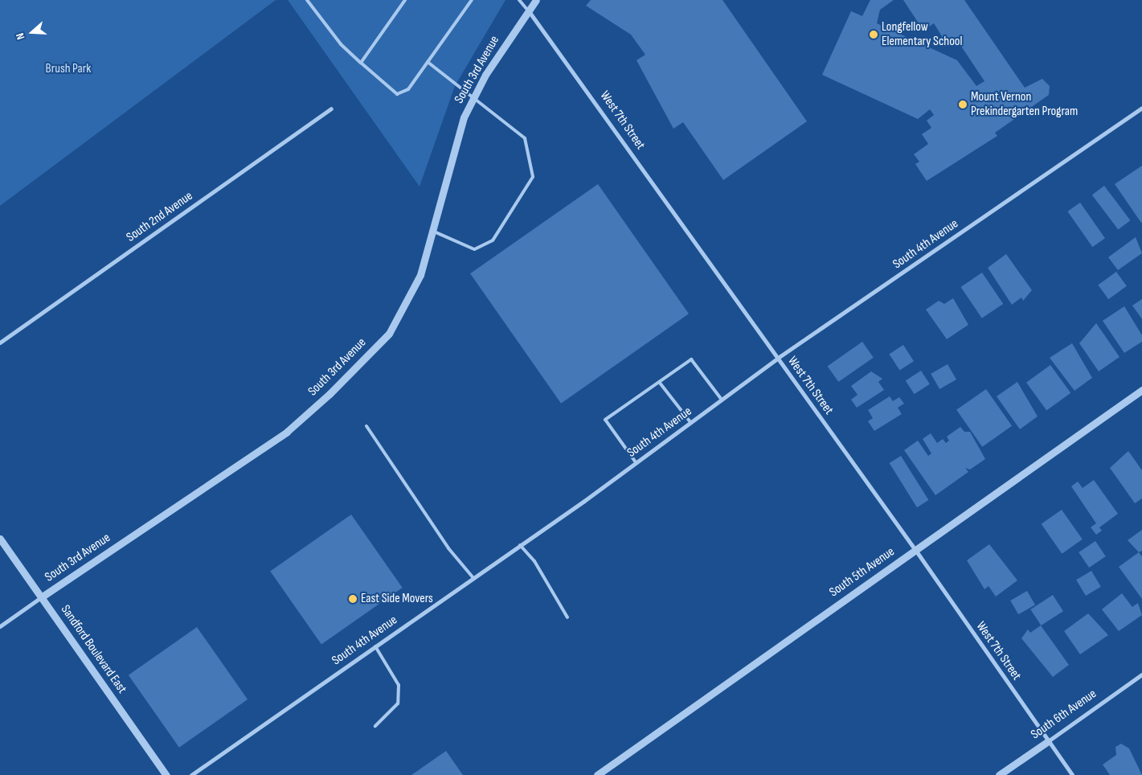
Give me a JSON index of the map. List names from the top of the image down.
{
  "streets": {
    "street": [
      "South 3rd Avenue",
      "West 7th Street",
      "South 2nd Avenue",
      "South 4th Avenue",
      "South 5th Avenue",
      "Sandford Boulevard East",
      "South 6th Avenue"
    ]
  },
  "crossings": [
    ["South 3rd Avenue", "West 7th Street"],
    ["South 3rd Avenue", "Sandford Boulevard East"],
    ["West 7th Street", "South 4th Avenue"],
    ["West 7th Street", "South 5th Avenue"],
    ["West 7th Street", "South 6th Avenue"]
  ],
  "parks": ["Brush Park"],
  "places": ["Longfellow Elementary School", "Mount Vernon Prekindergarten Program", "East Side Movers"],
  "north": "left"
}
